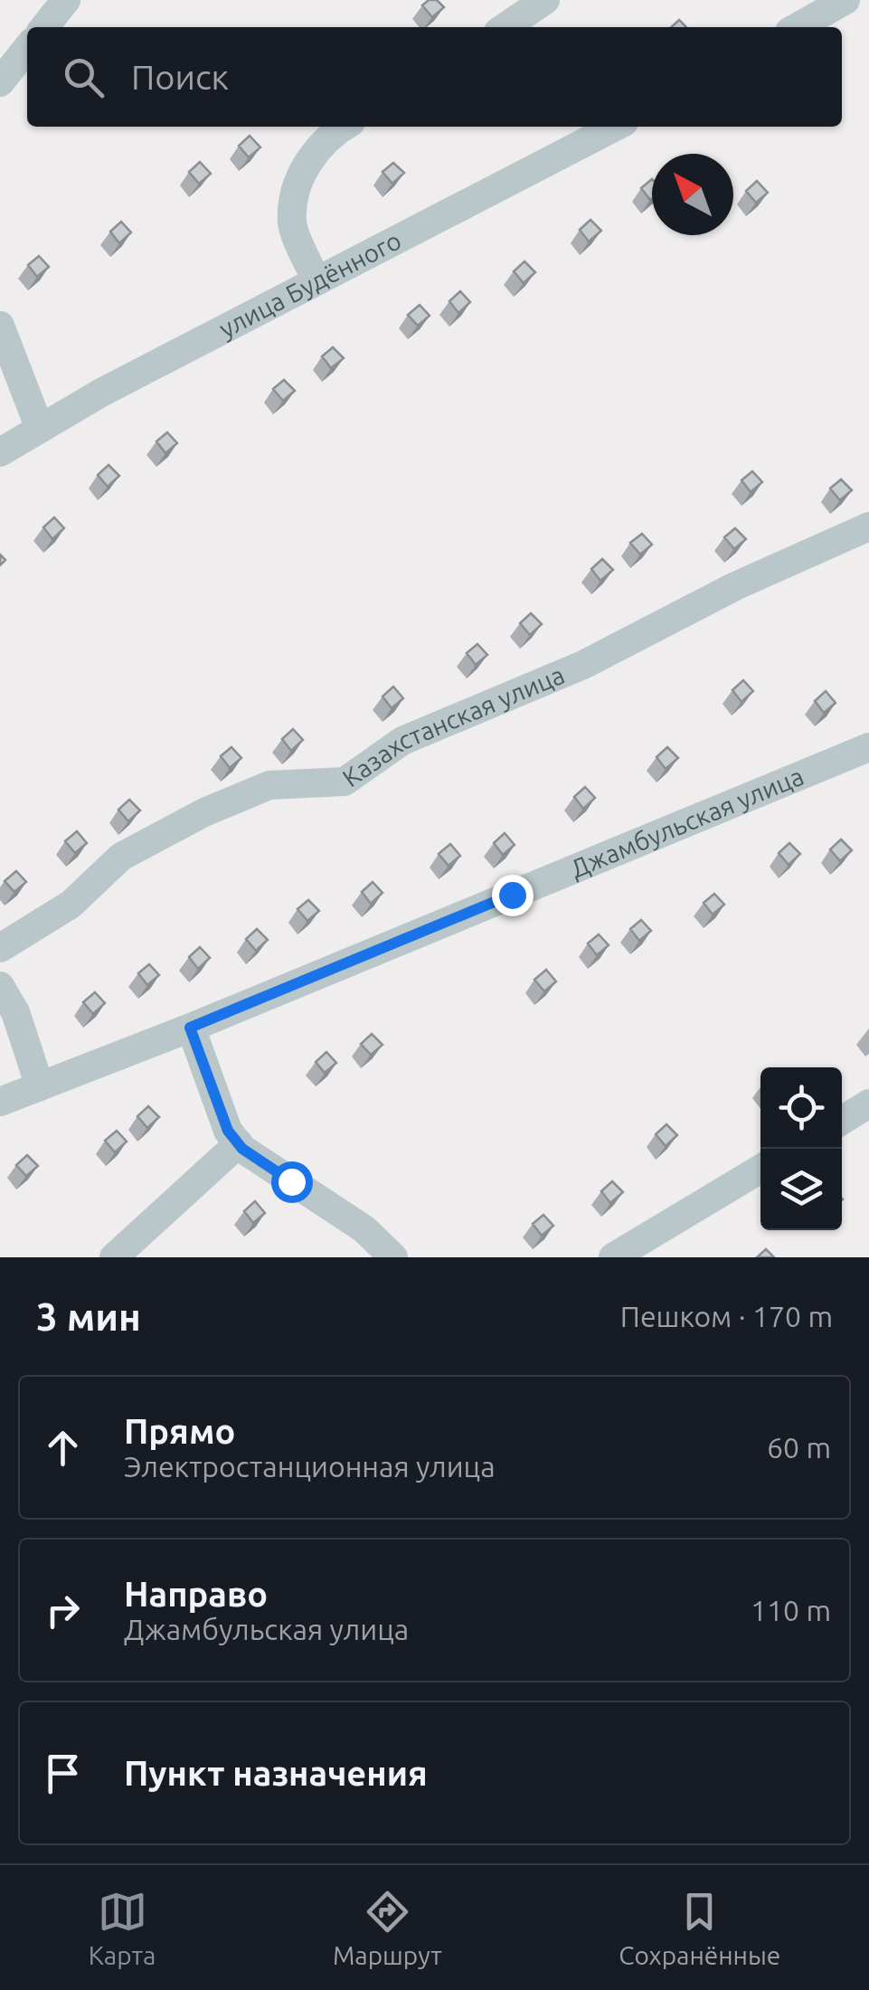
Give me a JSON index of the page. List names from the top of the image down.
{
  "streets": {
    "street": ["улица Будённого", "Казахстанская улица", "Джамбульская улица"]
  },
  "north": "top left",
  "page": {
    "search": "Поиск",
    "heading": ["3 мин", "Пешком · 170 m"],
    "list": [
      ["Прямо", "Электростанционная улица", "60 m"],
      ["Направо", "Джамбульская улица", "110 m"],
      "Пункт назначения"
    ],
    "nav": ["Карта", "Маршрут", "Сохранённые"]
  }
}
